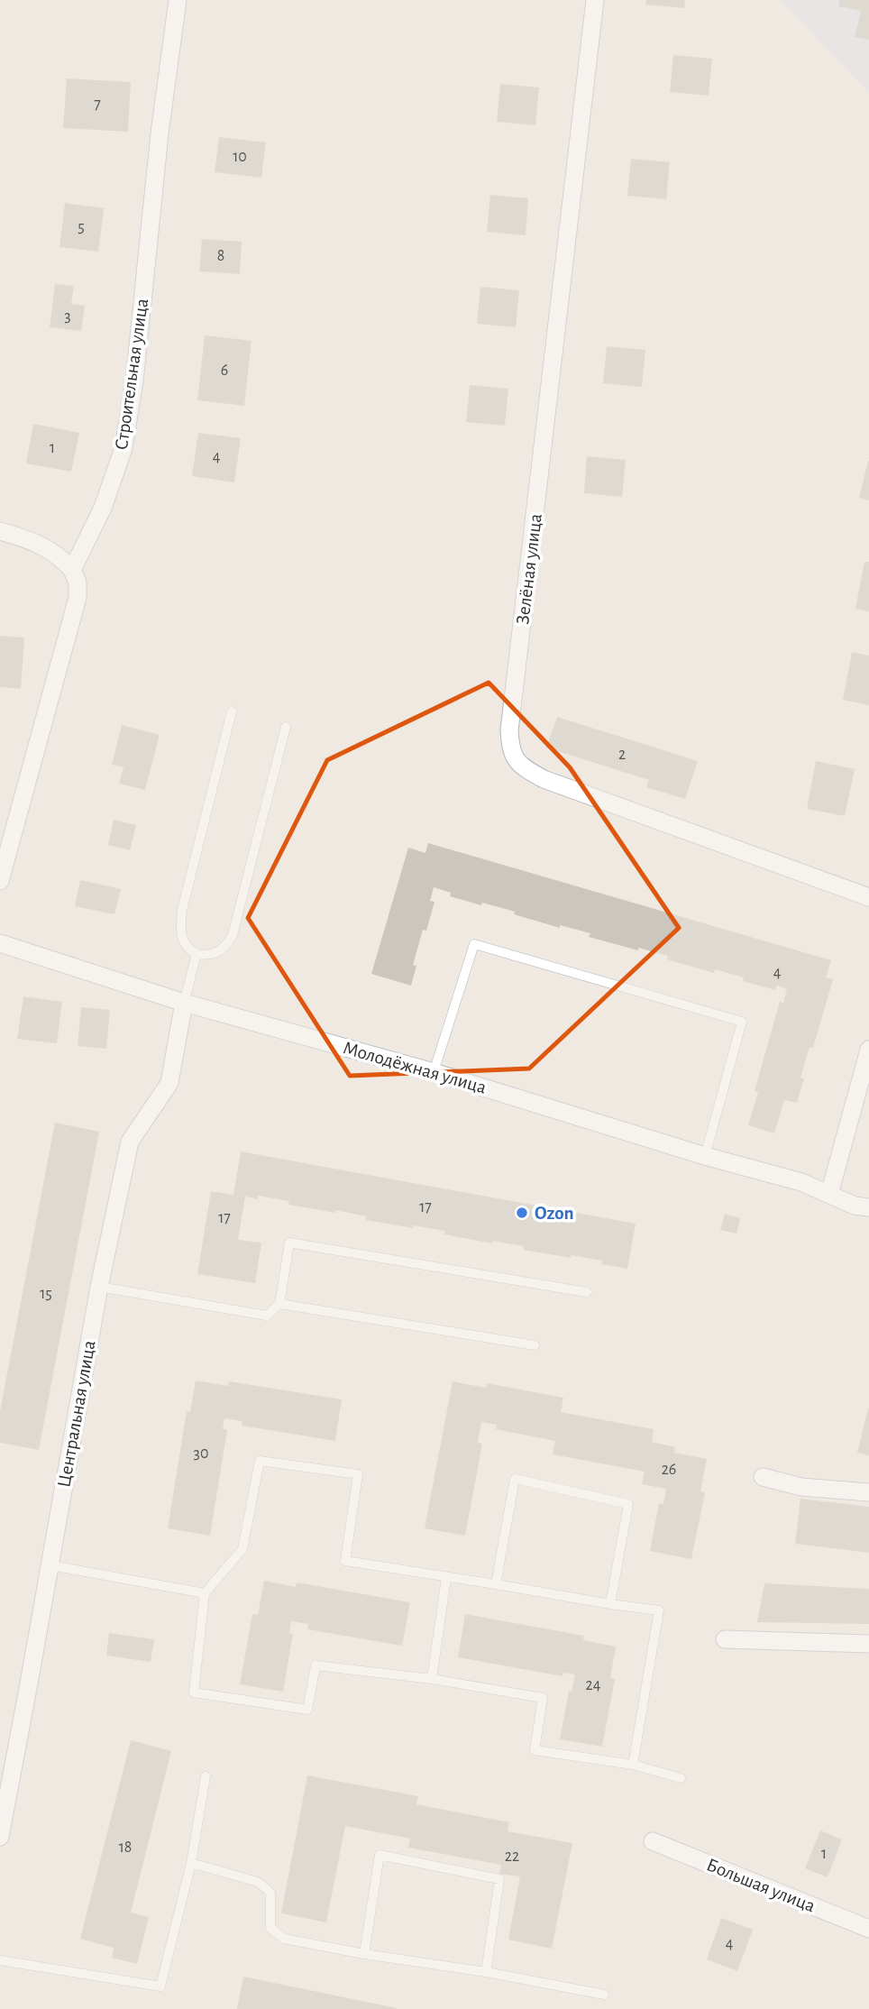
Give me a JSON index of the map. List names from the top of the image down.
{
  "streets": {
    "street": [
      "Строительная улица",
      "Зелёная улица",
      "Молодёжная улица",
      "Центральная улица",
      "Большая улица"
    ]
  },
  "crossings": [
    ["Молодёжная улица", "Центральная улица"]
  ],
  "places": ["Ozon"],
  "house_numbers": [
    "7",
    "10",
    "5",
    "8",
    "3",
    "6",
    "1",
    "4",
    "2",
    "4",
    "17",
    "17",
    "15",
    "30",
    "26",
    "24",
    "18",
    "1",
    "22",
    "4"
  ]
}
